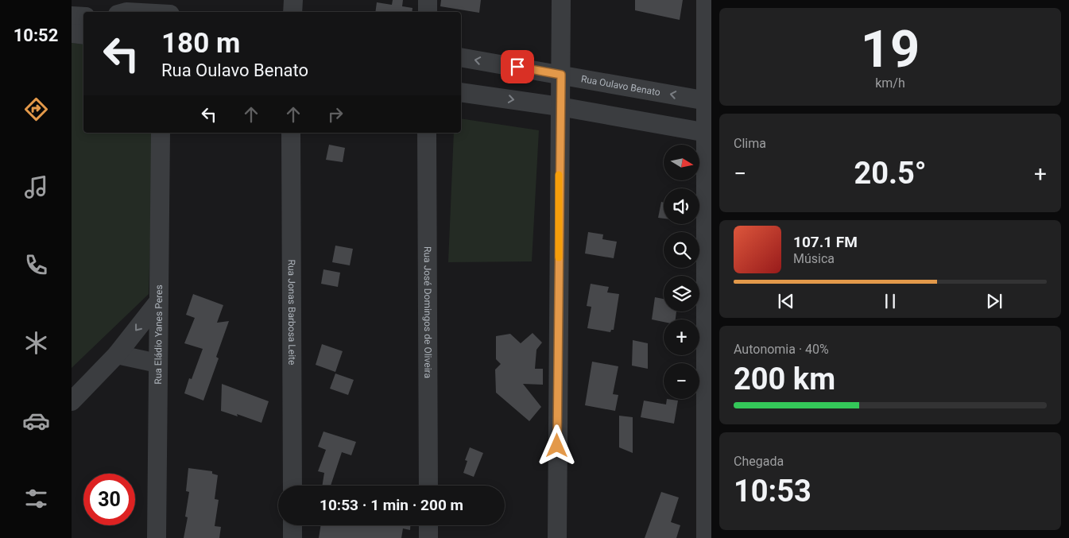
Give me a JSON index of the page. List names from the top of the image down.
{
  "streets": {
    "street": [
      "Rua Oulavo Benato",
      "Rua Jonas Barbosa Leite",
      "Rua José Domingos de Oliveira",
      "Rua Eládio Yanes Peres"
    ]
  },
  "north": "right",
  "page": {
    "tabs": "10:52",
    "tile": [
      ["19", "km/h"],
      "Clima",
      ["Autonomia · 40%", "200 km"],
      ["Chegada", "10:53"]
    ],
    "turn": ["180 m", "Rua Oulavo Benato"],
    "map_buttons": ["+", "−"],
    "heat": ["−", "20.5°", "+"],
    "song": ["107.1 FM", "Música"],
    "limit": "30",
    "trip": "10:53 · 1 min · 200 m"
  }
}
